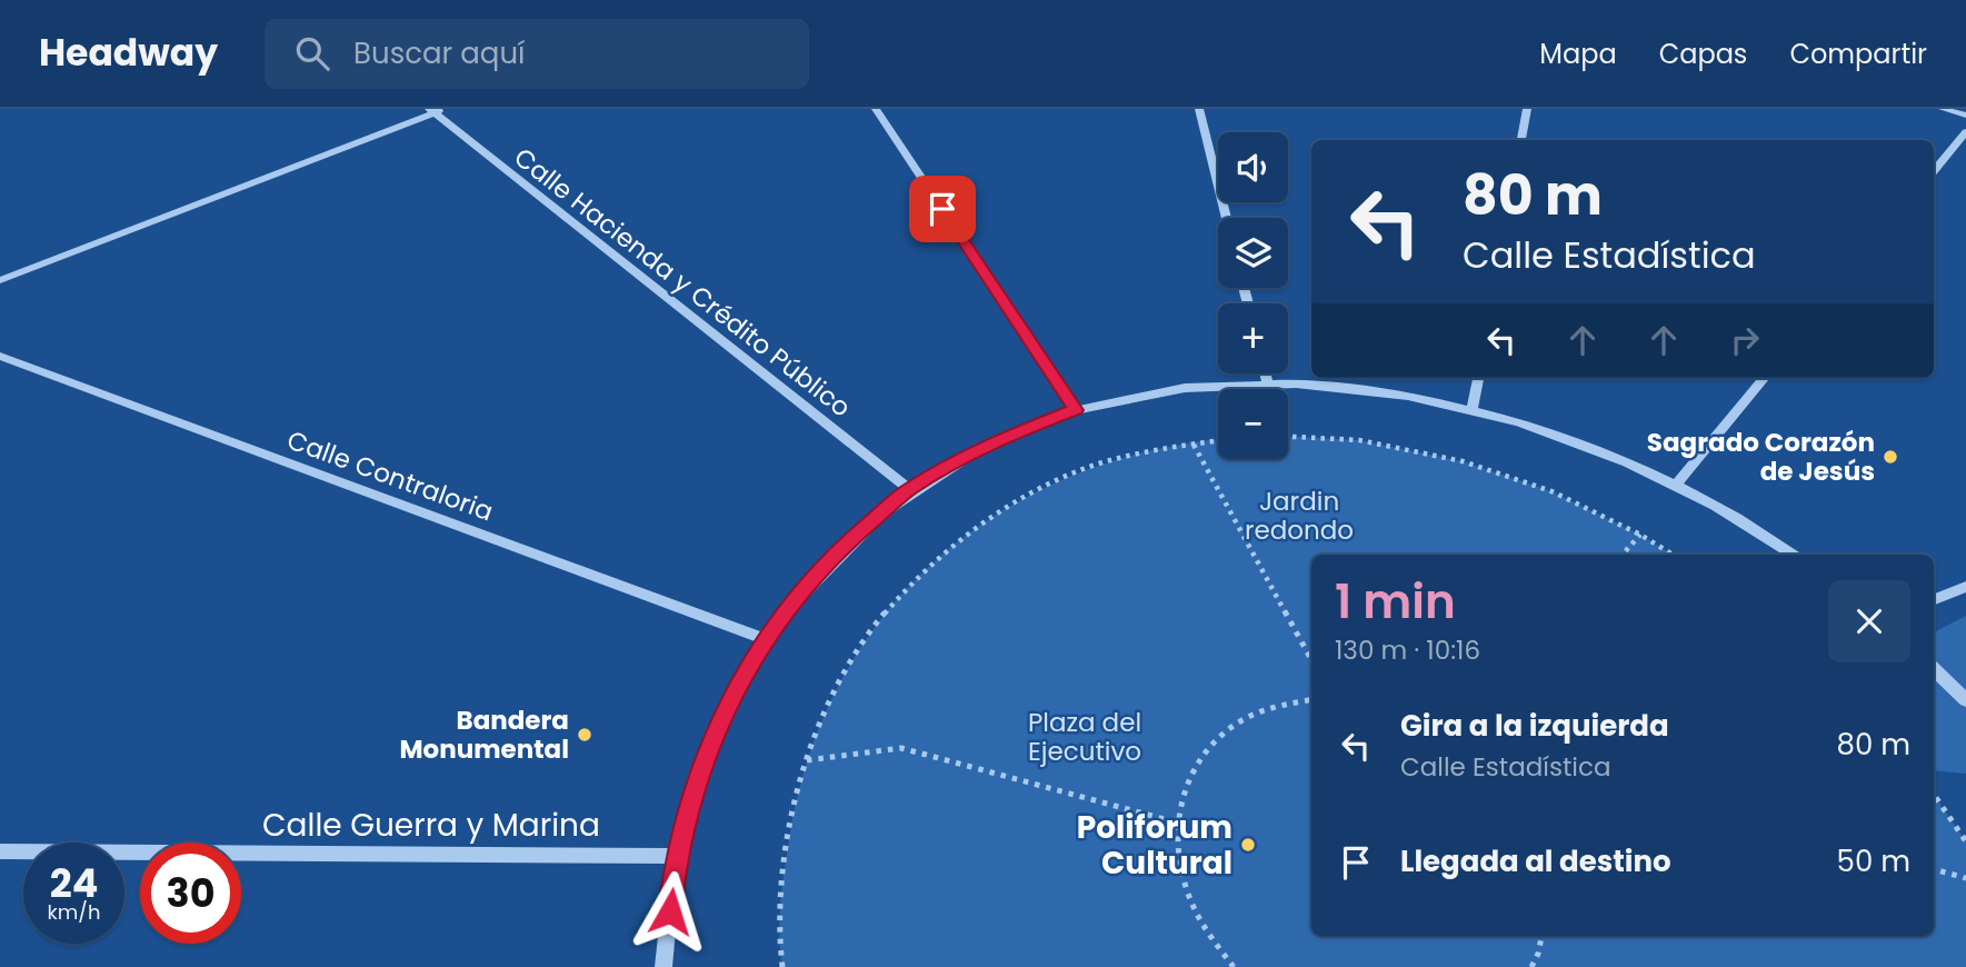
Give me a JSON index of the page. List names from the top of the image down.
{
  "streets": {
    "street": ["Calle Hacienda y Crédito Público", "Calle Contraloria", "Calle Guerra y Marina"]
  },
  "parks": ["Jardin redondo", "Plaza del Ejecutivo"],
  "places": ["Sagrado Corazón de Jesús", "Bandera Monumental", "Poliforum Cultural"],
  "page": {
    "header": "Headway",
    "search": "Buscar aquí",
    "nav": ["Mapa", "Capas", "Compartir"],
    "map_buttons": ["+", "−"],
    "turn": ["80 m", "Calle Estadística"],
    "heading": ["1 min", "130 m · 10:16"],
    "list": [
      {
        "name": "Gira a la izquierda",
        "note": "Calle Estadística",
        "value": "80 m"
      },
      {
        "name": "Llegada al destino",
        "value": "50 m"
      }
    ],
    "speed": "24 km/h",
    "limit": "30"
  }
}
